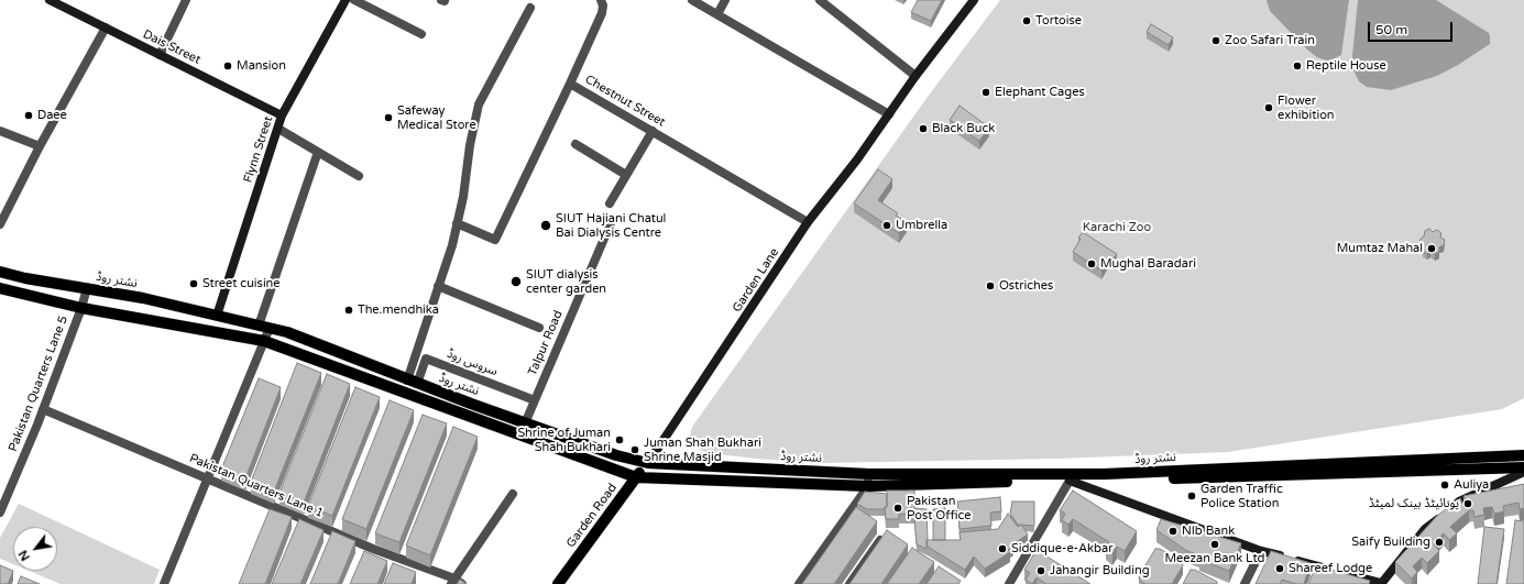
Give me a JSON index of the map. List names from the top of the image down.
{
  "streets": {
    "main road": ["نشتر روڈ", "Garden Road"],
    "street": [
      "Dais Street",
      "Chestnut Street",
      "Flynn Street",
      "Garden Lane",
      "Talpur Road",
      "سروس روڈ",
      "Pakistan Quarters Lane 5",
      "Pakistan Quarters Lane 1"
    ]
  },
  "crossings": [
    ["Dais Street", "Flynn Street"],
    ["Chestnut Street", "Garden Lane"],
    ["Flynn Street", "نشتر روڈ"],
    ["نشتر روڈ", "Garden Lane"],
    ["نشتر روڈ", "Talpur Road"],
    ["نشتر روڈ", "سروس روڈ"],
    ["نشتر روڈ", "Pakistan Quarters Lane 5"],
    ["نشتر روڈ", "Garden Road"],
    ["Garden Lane", "Garden Road"],
    ["Talpur Road", "سروس روڈ"],
    ["Pakistan Quarters Lane 5", "Pakistan Quarters Lane 1"]
  ],
  "parks": ["Karachi Zoo"],
  "places": [
    "Tortoise",
    "Zoo Safari Train",
    "Mansion",
    "Reptile House",
    "Elephant Cages",
    "Flower exhibition",
    "Daee",
    "Safeway Medical Store",
    "Black Buck",
    "SIUT Hajiani Chatul Bai Dialysis Centre",
    "Umbrella",
    "Mumtaz Mahal",
    "Mughal Baradari",
    "SIUT dialysis center garden",
    "Street cuisine",
    "Ostriches",
    "The.mendhika",
    "Shrine of Juman Shah Bukhari",
    "Juman Shah Bukhari Shrine Masjid",
    "Auliya",
    "Garden Traffic Police Station",
    "یونائیٹڈ بینک لمیٹڈ",
    "Pakistan Post Office",
    "NIb Bank",
    "Saify Building",
    "Meezan Bank Ltd",
    "Siddique-e-Akbar",
    "Shareef Lodge",
    "Jahangir Building"
  ],
  "scale_bar": "50 m",
  "north": "bottom left"
}
